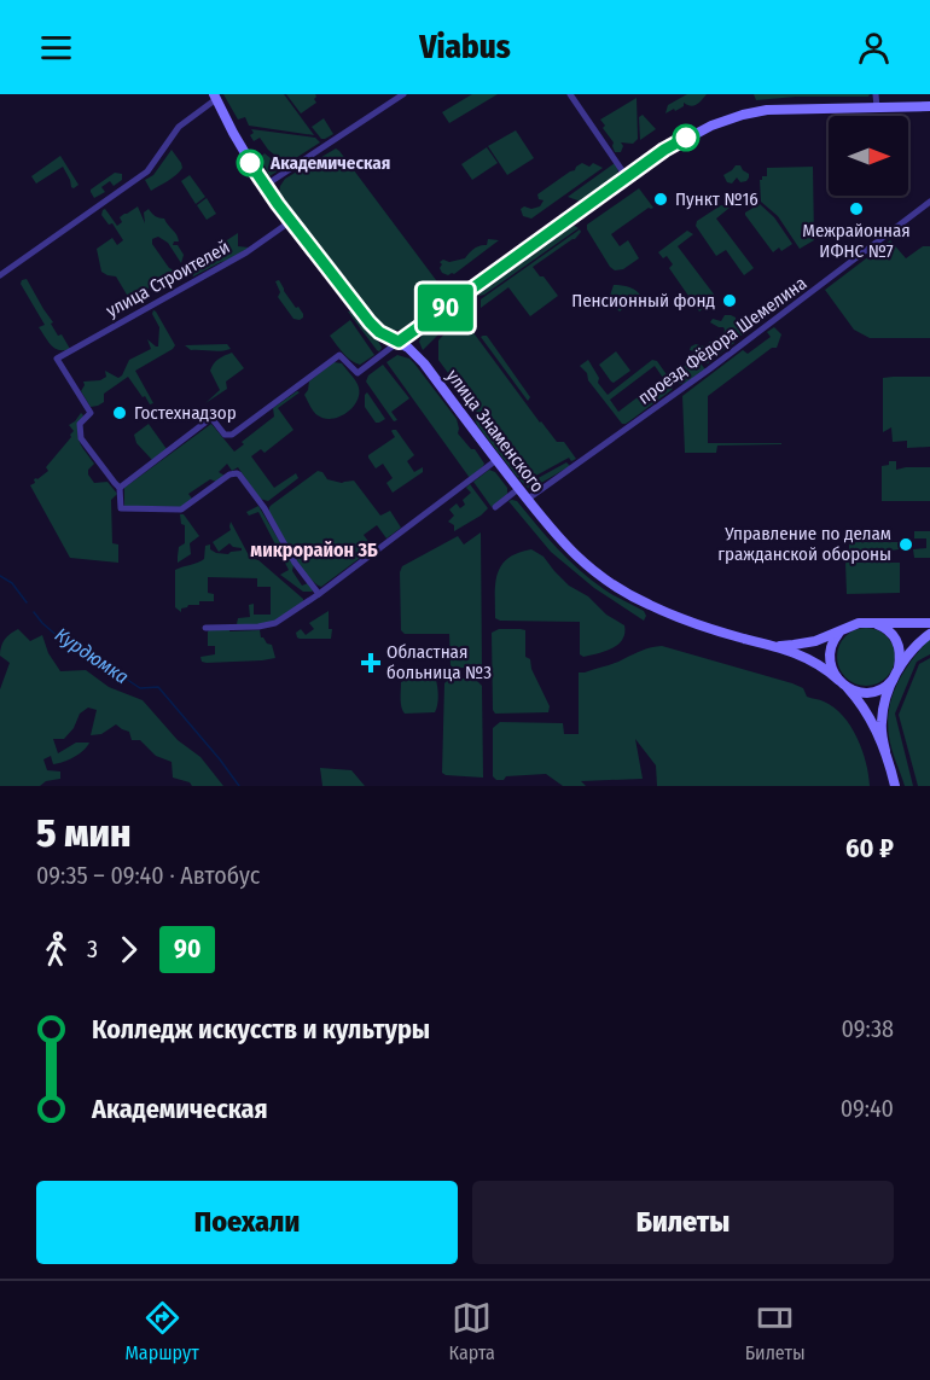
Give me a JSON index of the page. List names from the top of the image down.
{
  "streets": {
    "main road": ["улица Знаменского"],
    "street": ["улица Строителей", "проезд Фёдора Шемелина"]
  },
  "crossings": [
    ["улица Строителей", "улица Знаменского"],
    ["проезд Фёдора Шемелина", "улица Знаменского"]
  ],
  "districts": ["микрорайон 3Б"],
  "water": ["Курдюмка"],
  "places": {
    "other": [
      "Академическая",
      "Пункт №16",
      "Межрайонная ИФНС №7",
      "Пенсионный фонд",
      "Гостехнадзор",
      "Управление по делам гражданской обороны"
    ],
    "health": ["Областная больница №3"]
  },
  "lines": ["bus line 90"],
  "north": "right",
  "page": {
    "header": "Viabus",
    "on_map": "90",
    "heading": ["5 мин", "09:35 – 09:40 · Автобус", "60 ₽"],
    "legs": ["3", "90"],
    "list": [
      {
        "name": "Колледж искусств и культуры",
        "value": "09:38"
      },
      {
        "name": "Академическая",
        "value": "09:40"
      }
    ],
    "buttons": ["Поехали", "Билеты"],
    "tabs": ["Маршрут", "Карта", "Билеты"]
  }
}
